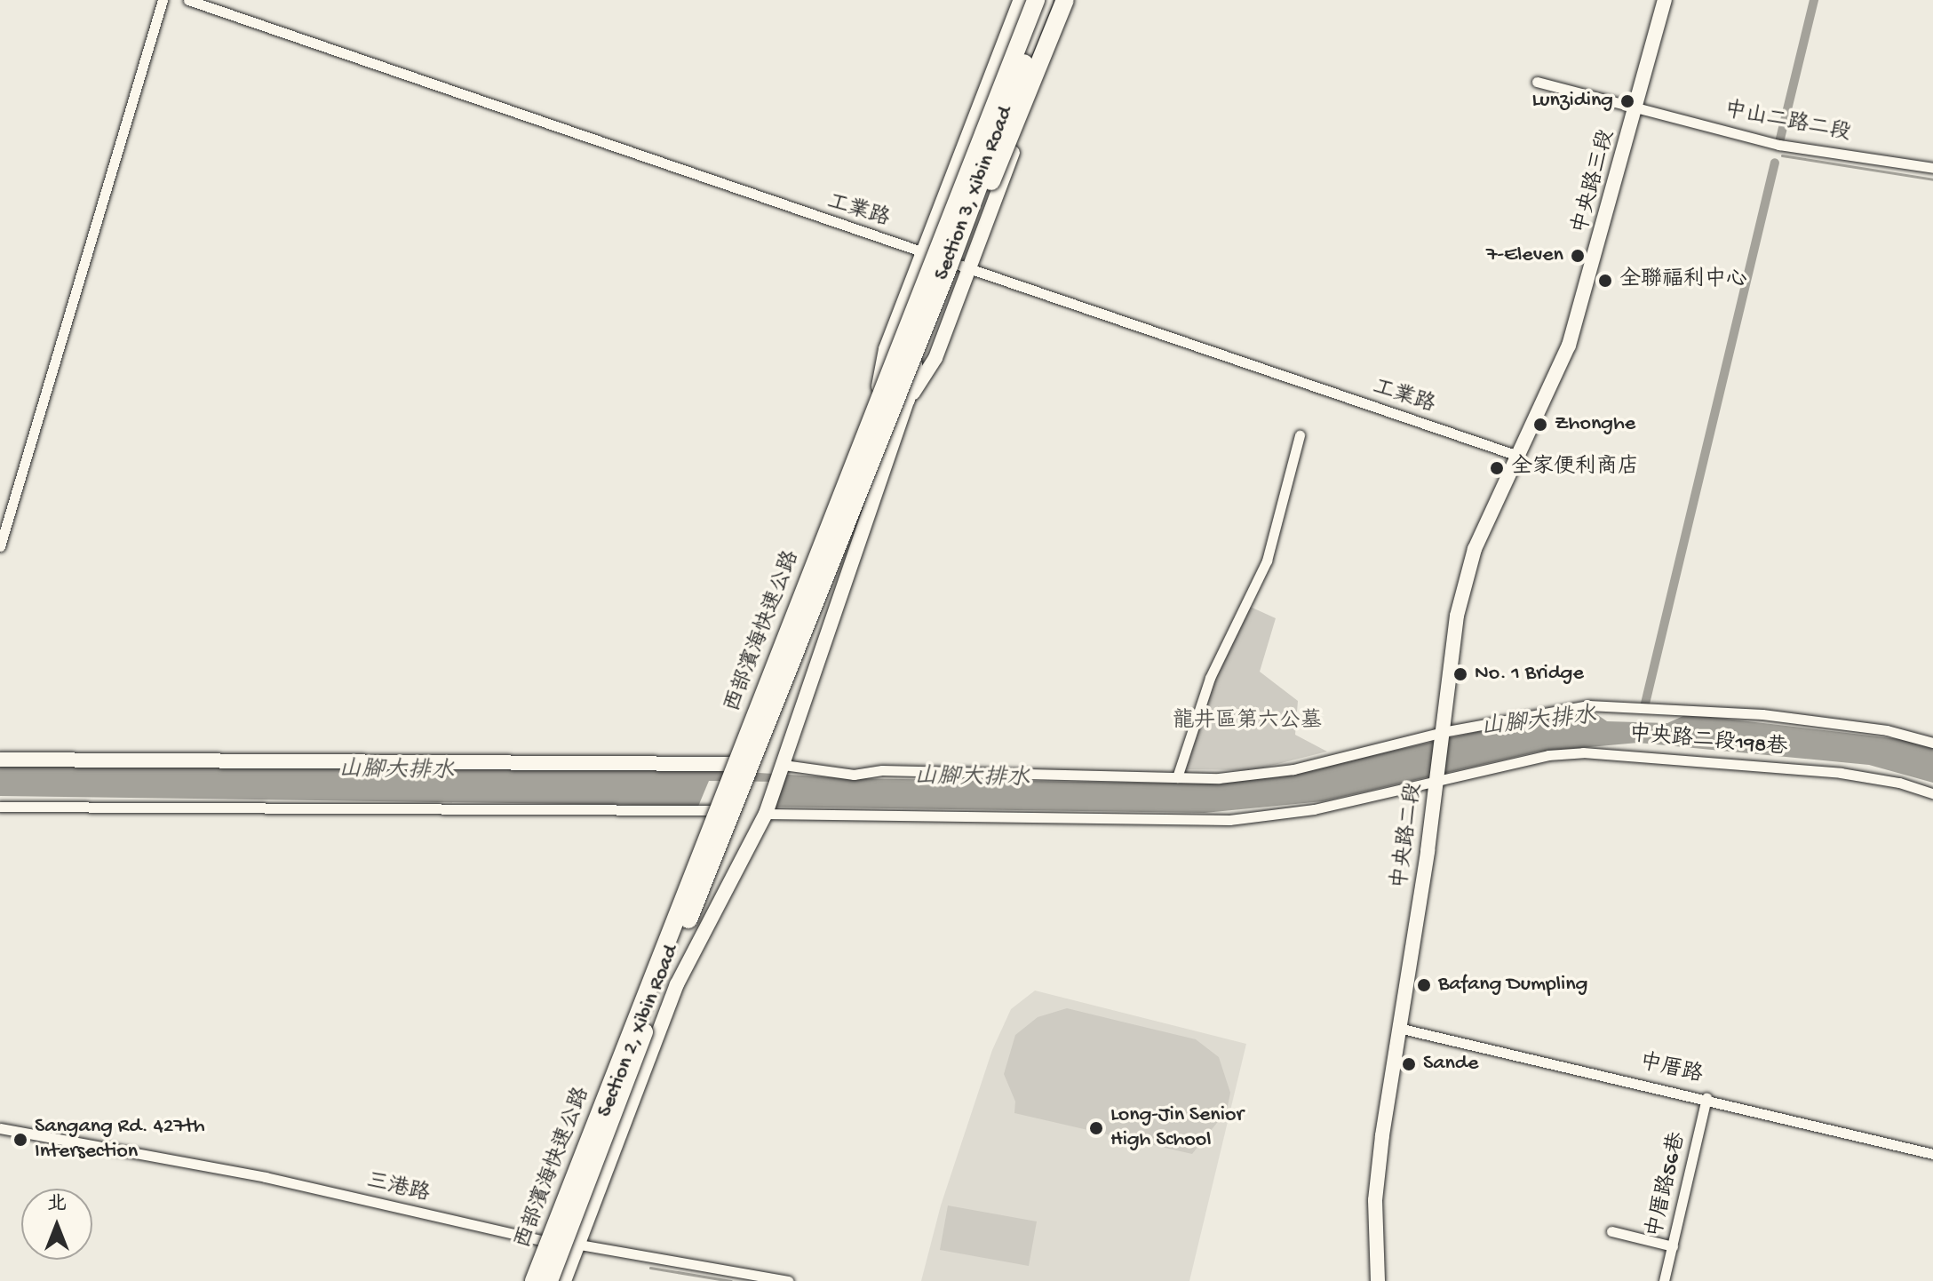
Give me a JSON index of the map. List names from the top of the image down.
{
  "streets": {
    "highway": ["西部濱海快速公路"],
    "street": [
      "中山二路二段",
      "中央路三段",
      "Section 3, Xibin Road",
      "工業路",
      "中央路二段198巷",
      "中央路二段",
      "Section 2, Xibin Road",
      "中厝路",
      "中厝路56巷",
      "三港路"
    ]
  },
  "crossings": [
    ["中山二路二段", "中央路三段"],
    ["中央路三段", "中央路二段"],
    ["Section 3, Xibin Road", "工業路"],
    ["Section 3, Xibin Road", "西部濱海快速公路"],
    ["Section 3, Xibin Road", "Section 2, Xibin Road"],
    ["工業路", "西部濱海快速公路"],
    ["工業路", "中央路二段"],
    ["中央路二段198巷", "中央路二段"],
    ["中央路二段198巷", "Section 2, Xibin Road"],
    ["中央路二段", "中厝路"],
    ["Section 2, Xibin Road", "三港路"],
    ["中厝路", "中厝路56巷"]
  ],
  "water": ["山腳大排水"],
  "parks": ["龍井區第六公墓"],
  "places": [
    "Lunziding",
    "7-Eleven",
    "全聯福利中心",
    "Zhonghe",
    "全家便利商店",
    "No. 1 Bridge",
    "Bafang Dumpling",
    "Sande",
    "Long-Jin Senior High School",
    "Sangang Rd. 427th Intersection"
  ],
  "north": "top"
}
